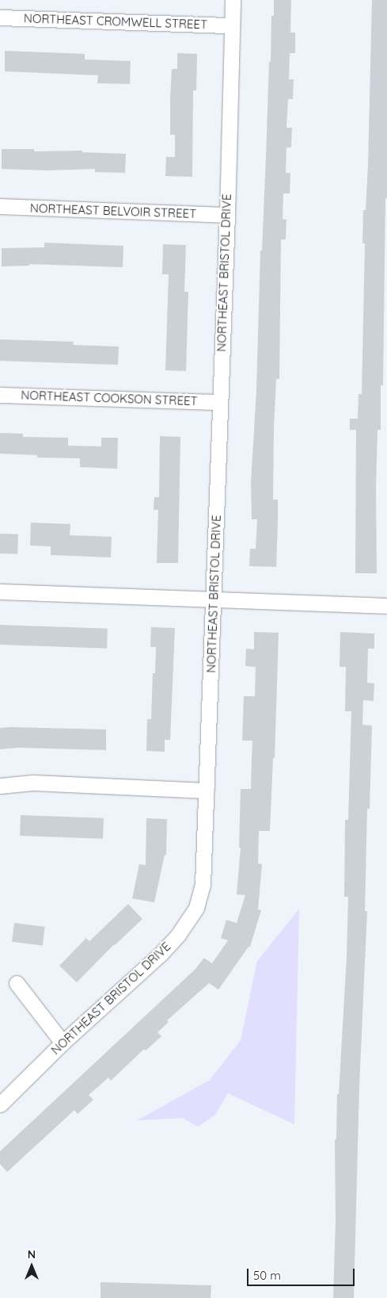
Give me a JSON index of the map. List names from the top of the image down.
{
  "streets": {
    "street": [
      "NORTHEAST CROMWELL STREET",
      "NORTHEAST BELVOIR STREET",
      "NORTHEAST BRISTOL DRIVE",
      "NORTHEAST COOKSON STREET"
    ]
  },
  "crossings": [
    ["NORTHEAST CROMWELL STREET", "NORTHEAST BRISTOL DRIVE"],
    ["NORTHEAST BELVOIR STREET", "NORTHEAST BRISTOL DRIVE"],
    ["NORTHEAST BRISTOL DRIVE", "NORTHEAST COOKSON STREET"]
  ],
  "scale_bar": "50 m",
  "north": "top"
}
